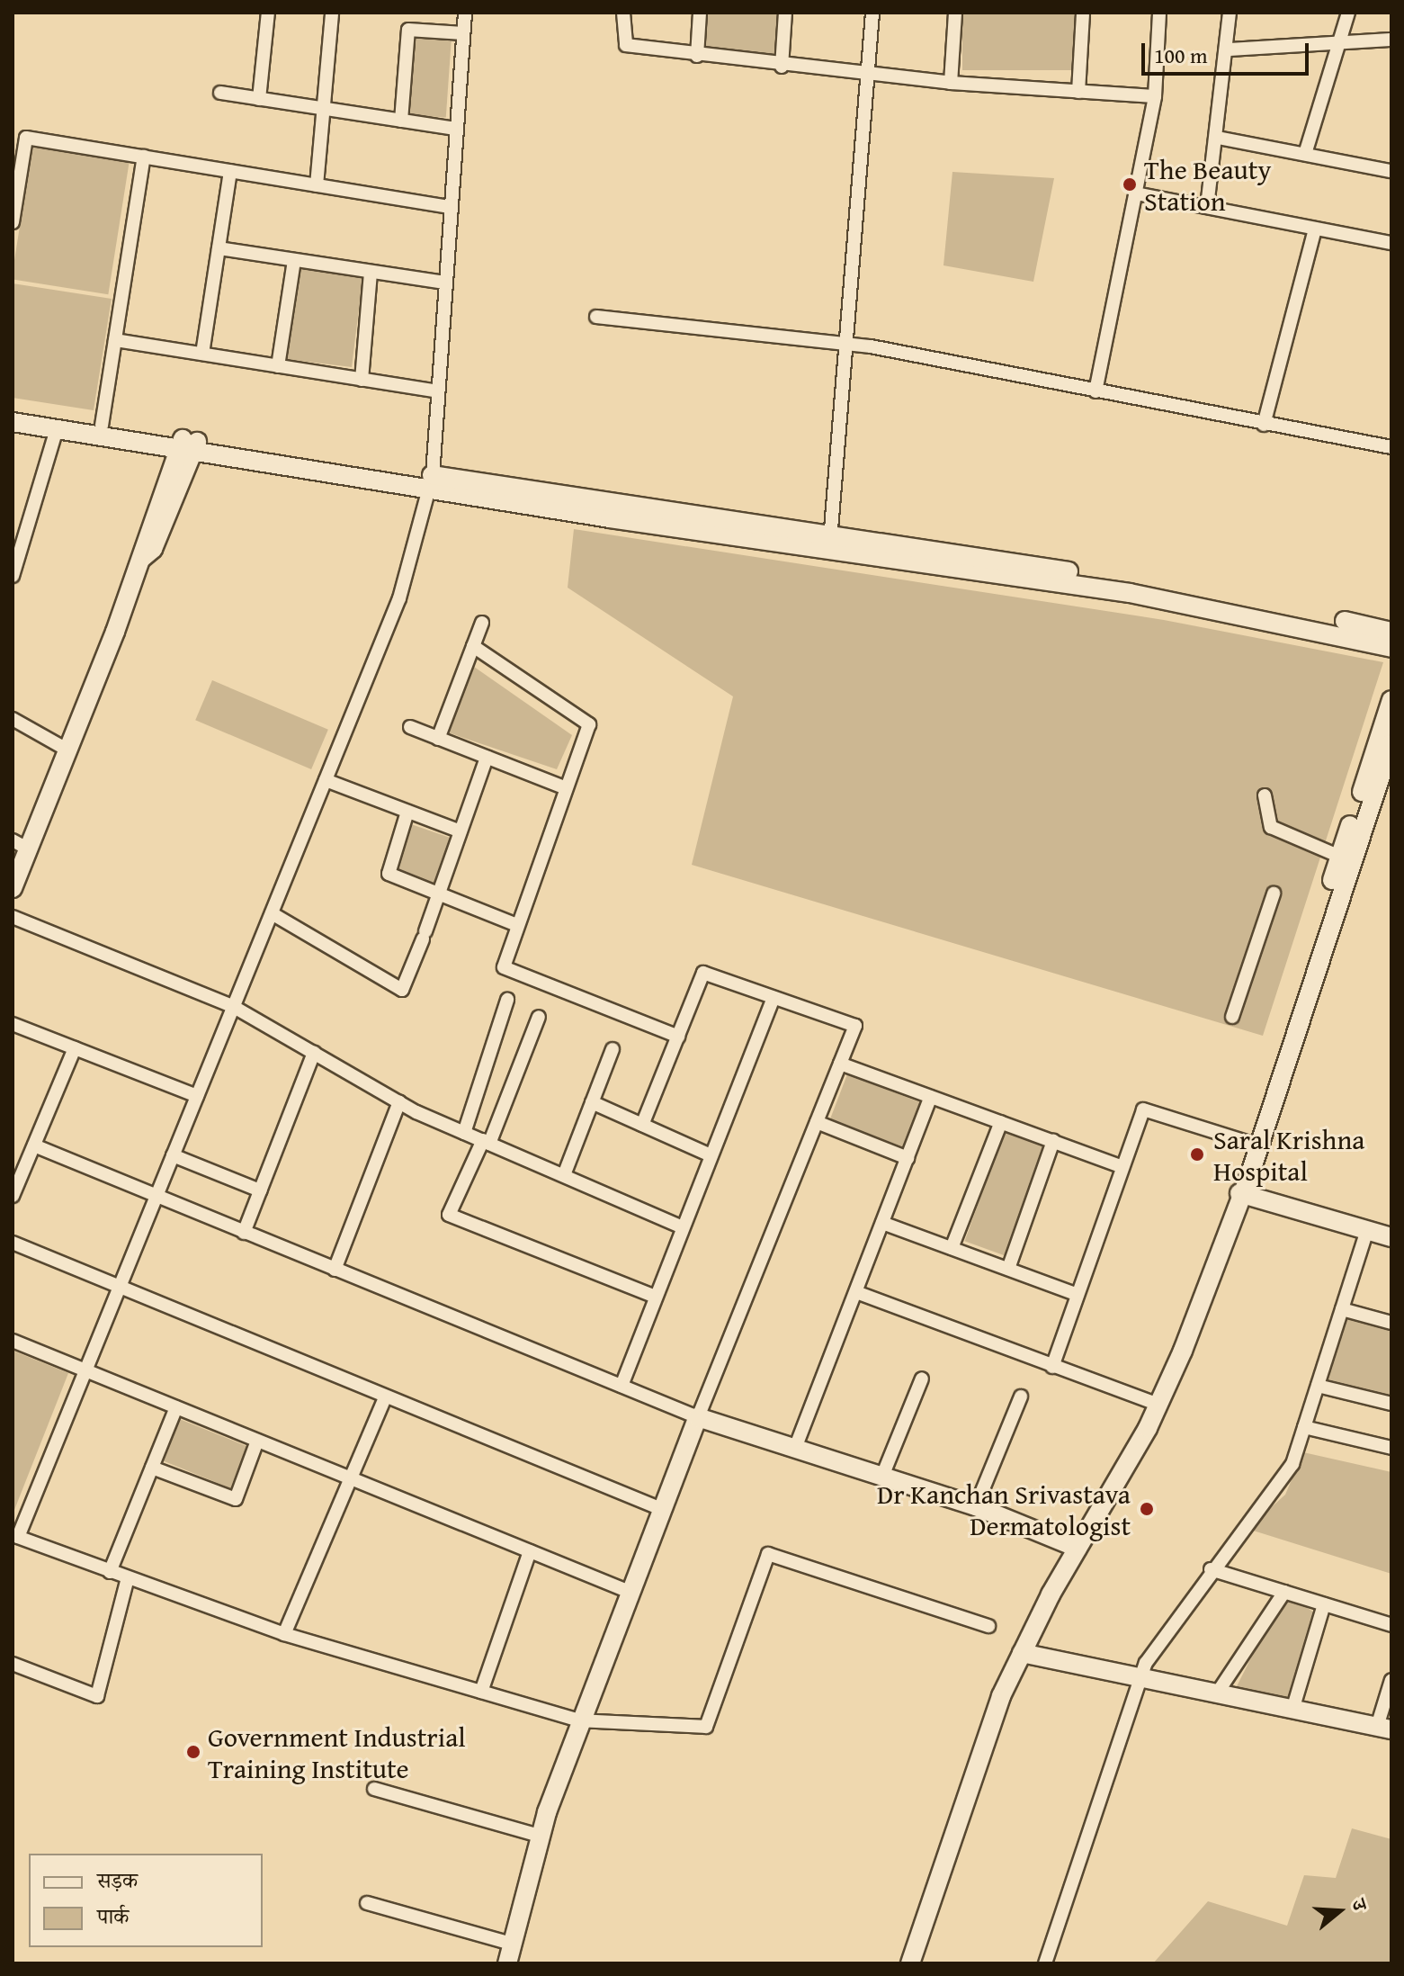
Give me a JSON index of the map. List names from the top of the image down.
{
  "places": [
    "The Beauty Station",
    "Saral Krishna Hospital",
    "Dr Kanchan Srivastava Dermatologist",
    "Government Industrial Training Institute"
  ],
  "legend": ["सड़क", "पार्क"],
  "scale_bar": "100 m",
  "north": "right"
}
